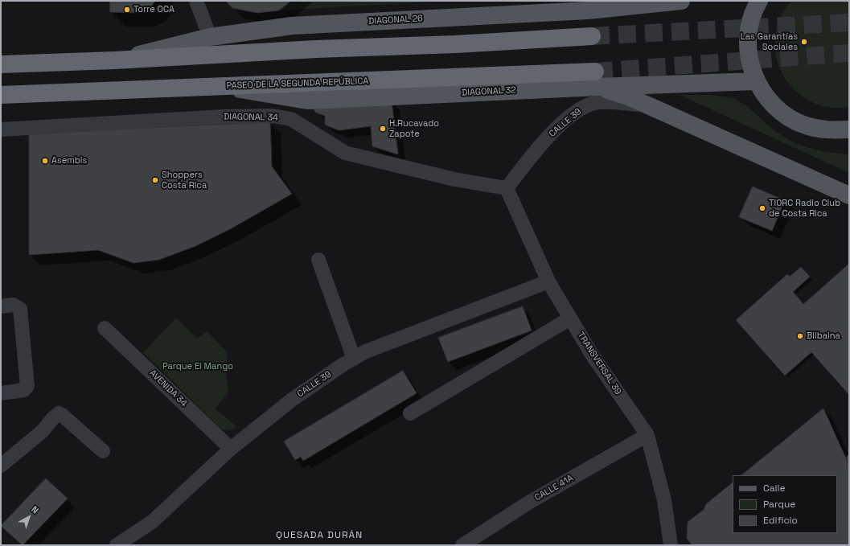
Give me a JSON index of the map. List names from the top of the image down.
{
  "streets": {
    "highway": ["PASEO DE LA SEGUNDA REPÚBLICA"],
    "main road": ["DIAGONAL 26"],
    "street": [
      "DIAGONAL 34",
      "CALLE 39",
      "TRANSVERSAL 39",
      "AVENIDA 34",
      "CALLE 41A"
    ]
  },
  "crossings": [
    ["DIAGONAL 34", "CALLE 39"],
    ["DIAGONAL 34", "TRANSVERSAL 39"],
    ["CALLE 39", "TRANSVERSAL 39"],
    ["CALLE 39", "AVENIDA 34"],
    ["TRANSVERSAL 39", "CALLE 41A"]
  ],
  "districts": ["QUESADA DURÁN"],
  "parks": ["Parque El Mango"],
  "places": [
    "Torre OCA",
    "Las Garantías Sociales",
    "H.Rucavado Zapote",
    "Asembis",
    "Shoppers Costa Rica",
    "TI0RC Radio Club de Costa Rica",
    "Bilbaina"
  ],
  "legend": ["Calle", "Parque", "Edificio"],
  "north": "top right"
}
